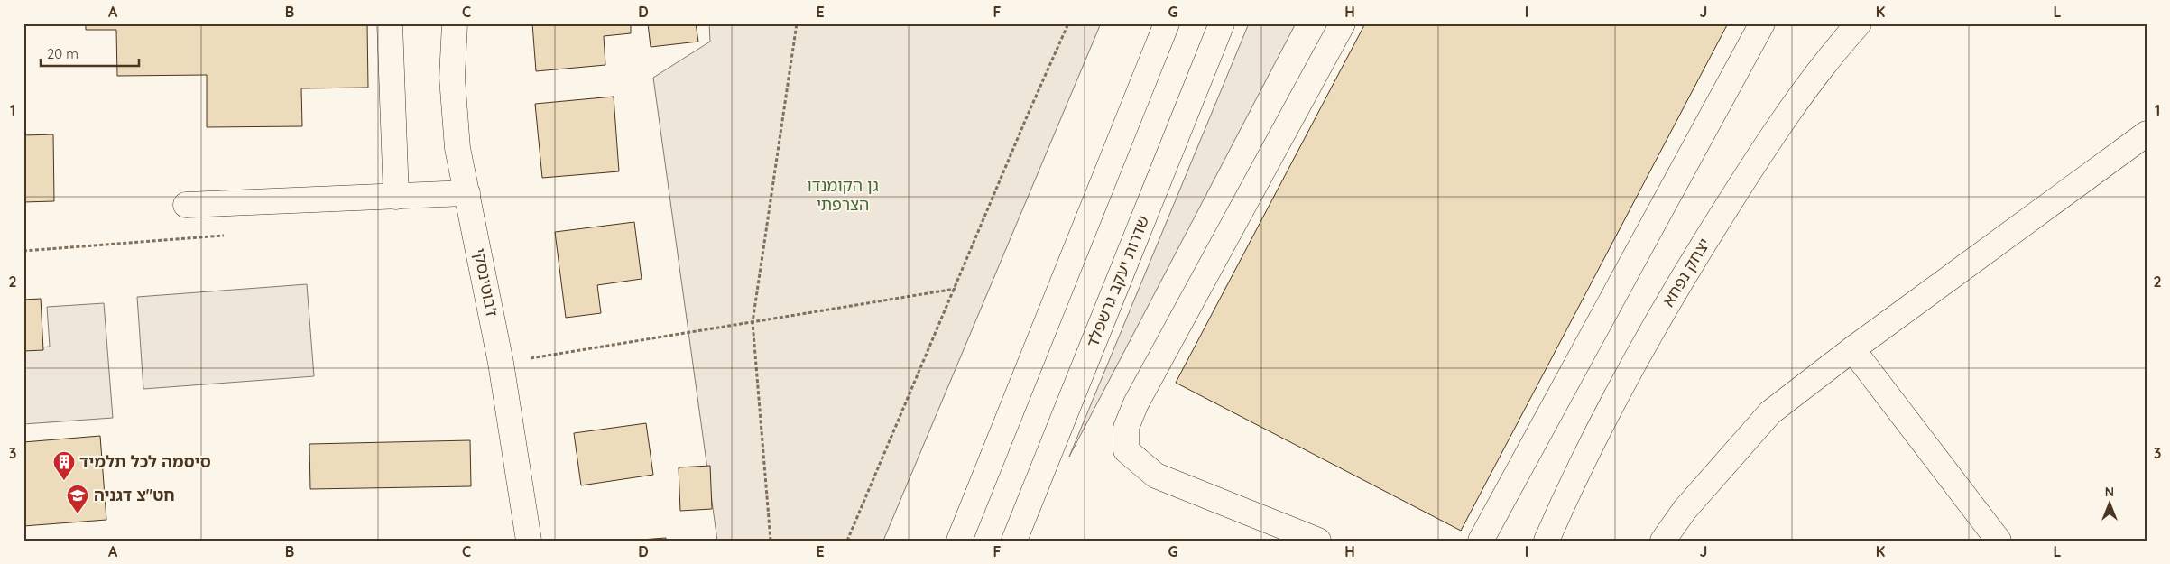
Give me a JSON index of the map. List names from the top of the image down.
{
  "streets": {
    "street": ["יצחק נפחא", "שדרות יעקב גרשפלד", "ז'בוטינסקי"]
  },
  "parks": ["גן הקומנדו הצרפתי"],
  "places": {
    "building": ["סיסמה לכל תלמיד"],
    "school or university": ["חט''צ דגניה"]
  },
  "scale_bar": "20 m",
  "north": "top",
  "grid": {
    "columns": [
      "A",
      "B",
      "C",
      "D",
      "E",
      "F",
      "G",
      "H",
      "I",
      "J",
      "K",
      "L"
    ],
    "rows": ["1", "2", "3"]
  }
}
